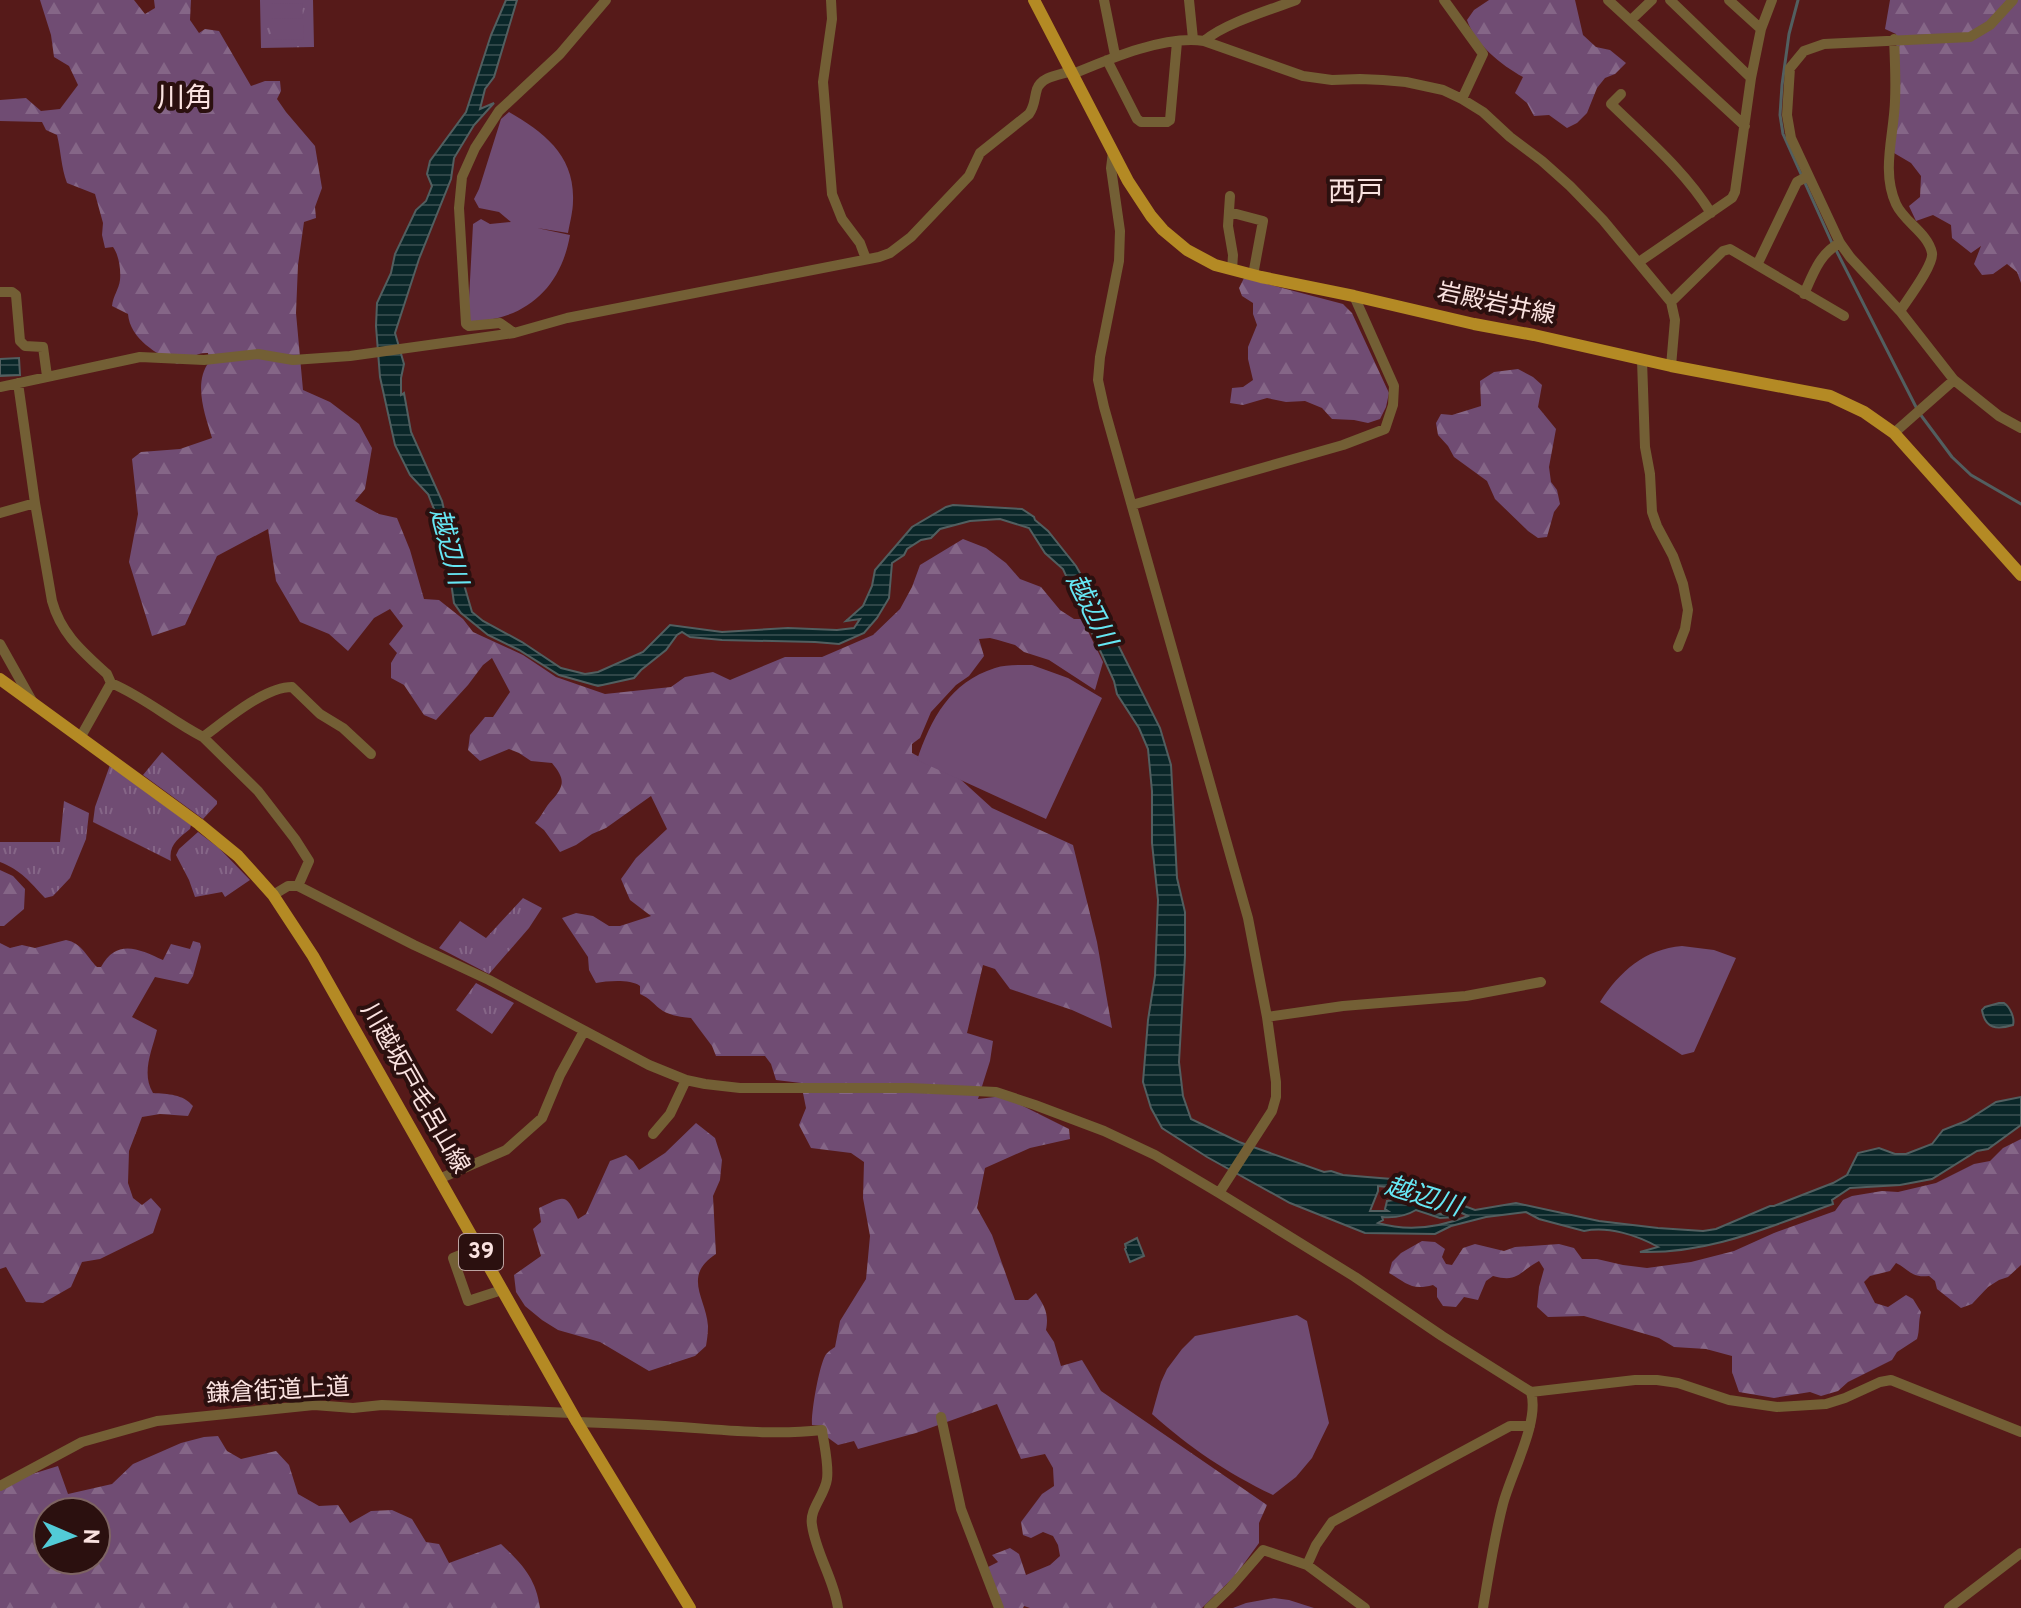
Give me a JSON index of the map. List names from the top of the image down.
{
  "streets": {
    "main road": ["岩殿岩井線", "川越坂戸毛呂山線", "39"],
    "street": ["鎌倉街道上道"]
  },
  "crossings": [
    ["川越坂戸毛呂山線", "鎌倉街道上道"]
  ],
  "districts": ["川角", "西戸"],
  "water": ["越辺川"],
  "north": "right"
}
